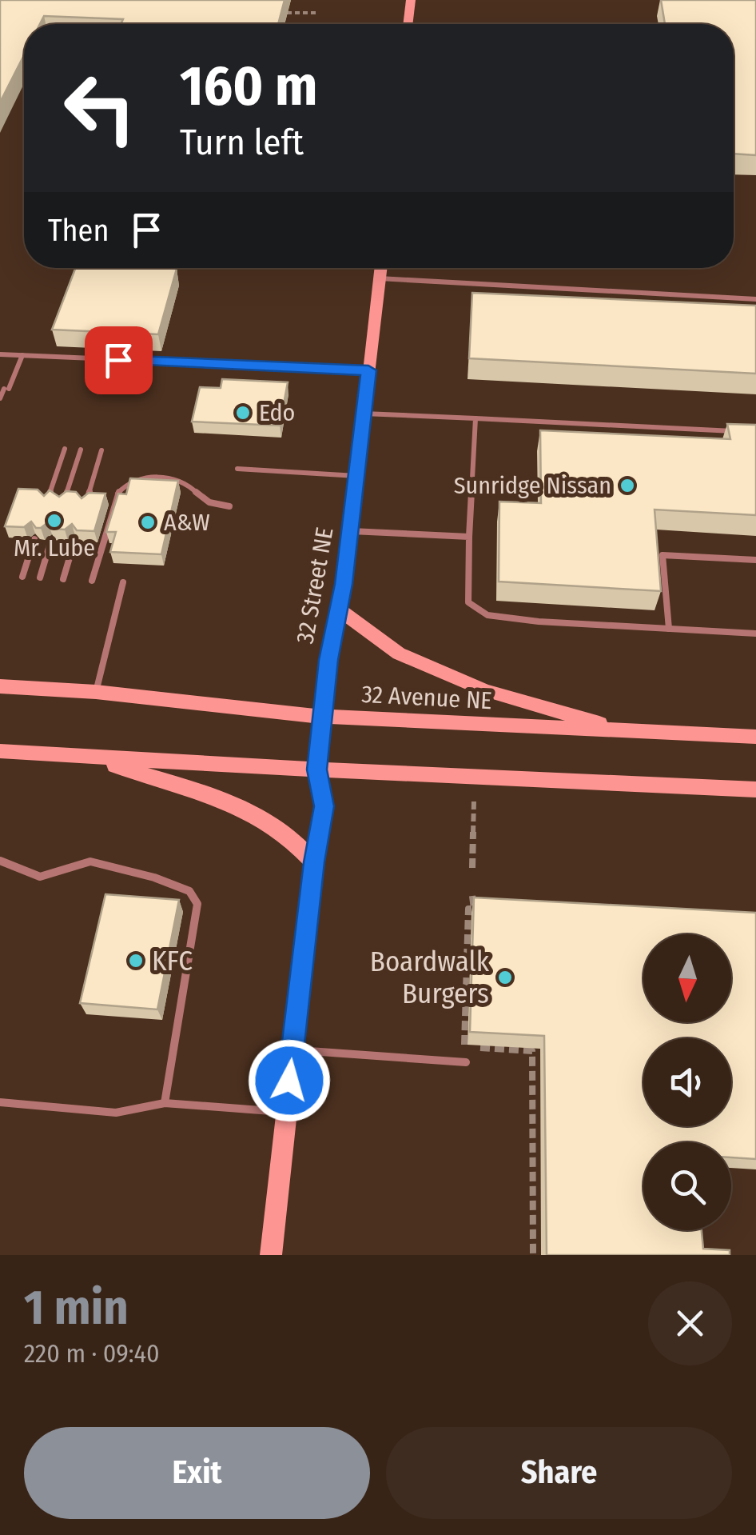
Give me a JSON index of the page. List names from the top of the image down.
{
  "streets": {
    "main road": ["32 Street NE", "32 Avenue NE"]
  },
  "crossings": [
    ["32 Street NE", "32 Avenue NE"]
  ],
  "places": [
    "Edo",
    "Sunridge Nissan",
    "Mr. Lube",
    "A&W",
    "KFC",
    "Boardwalk Burgers"
  ],
  "north": "bottom",
  "page": {
    "turn": ["160 m", "Turn left"],
    "then": "Then",
    "heading": ["1 min", "220 m · 09:40"],
    "buttons": ["Exit", "Share"]
  }
}
